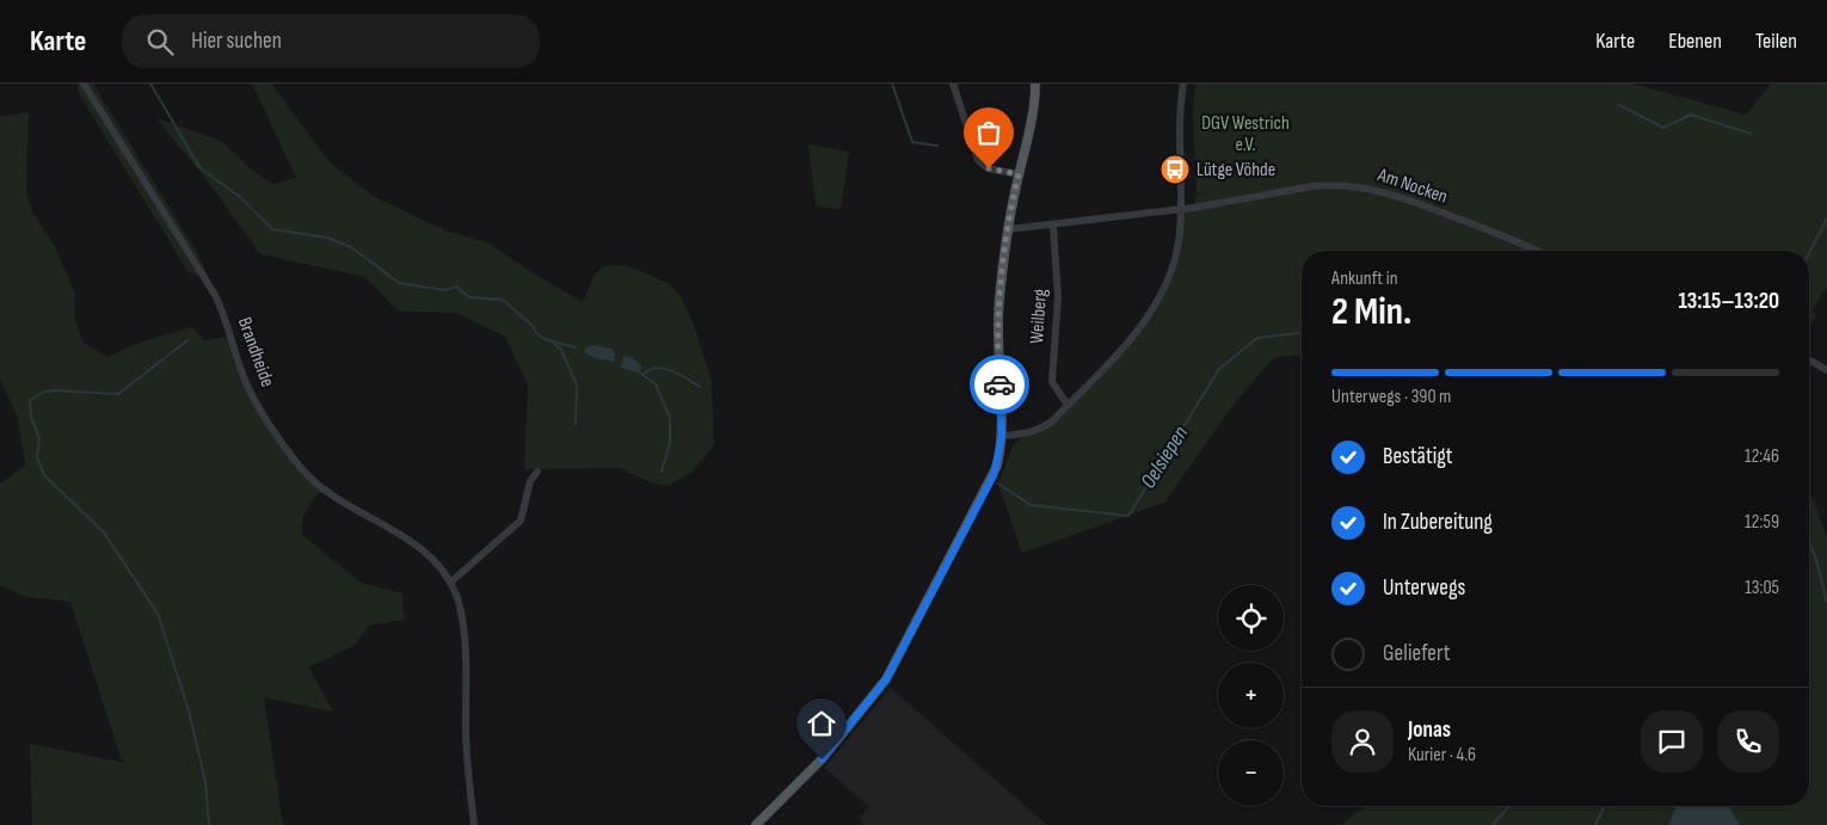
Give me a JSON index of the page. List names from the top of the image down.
{
  "streets": {
    "street": ["Am Nocken", "Weilberg", "Brandheide"]
  },
  "crossings": [
    ["Am Nocken", "Weilberg"]
  ],
  "water": ["Oelsiepen"],
  "parks": ["DGV Westrich e.V."],
  "places": {
    "bus stop": ["Lütge Vöhde"]
  },
  "page": {
    "header": "Karte",
    "search": "Hier suchen",
    "nav": ["Karte", "Ebenen", "Teilen"],
    "heading": ["2 Min.", "Ankunft in", "13:15–13:20"],
    "panel": ["Jonas", "Kurier · 4.6"],
    "bar": "Unterwegs · 390 m",
    "list": [
      ["Bestätigt", "12:46"],
      ["In Zubereitung", "12:59"],
      ["Unterwegs", "13:05"],
      "Geliefert"
    ],
    "map_buttons": ["+", "−"]
  }
}
